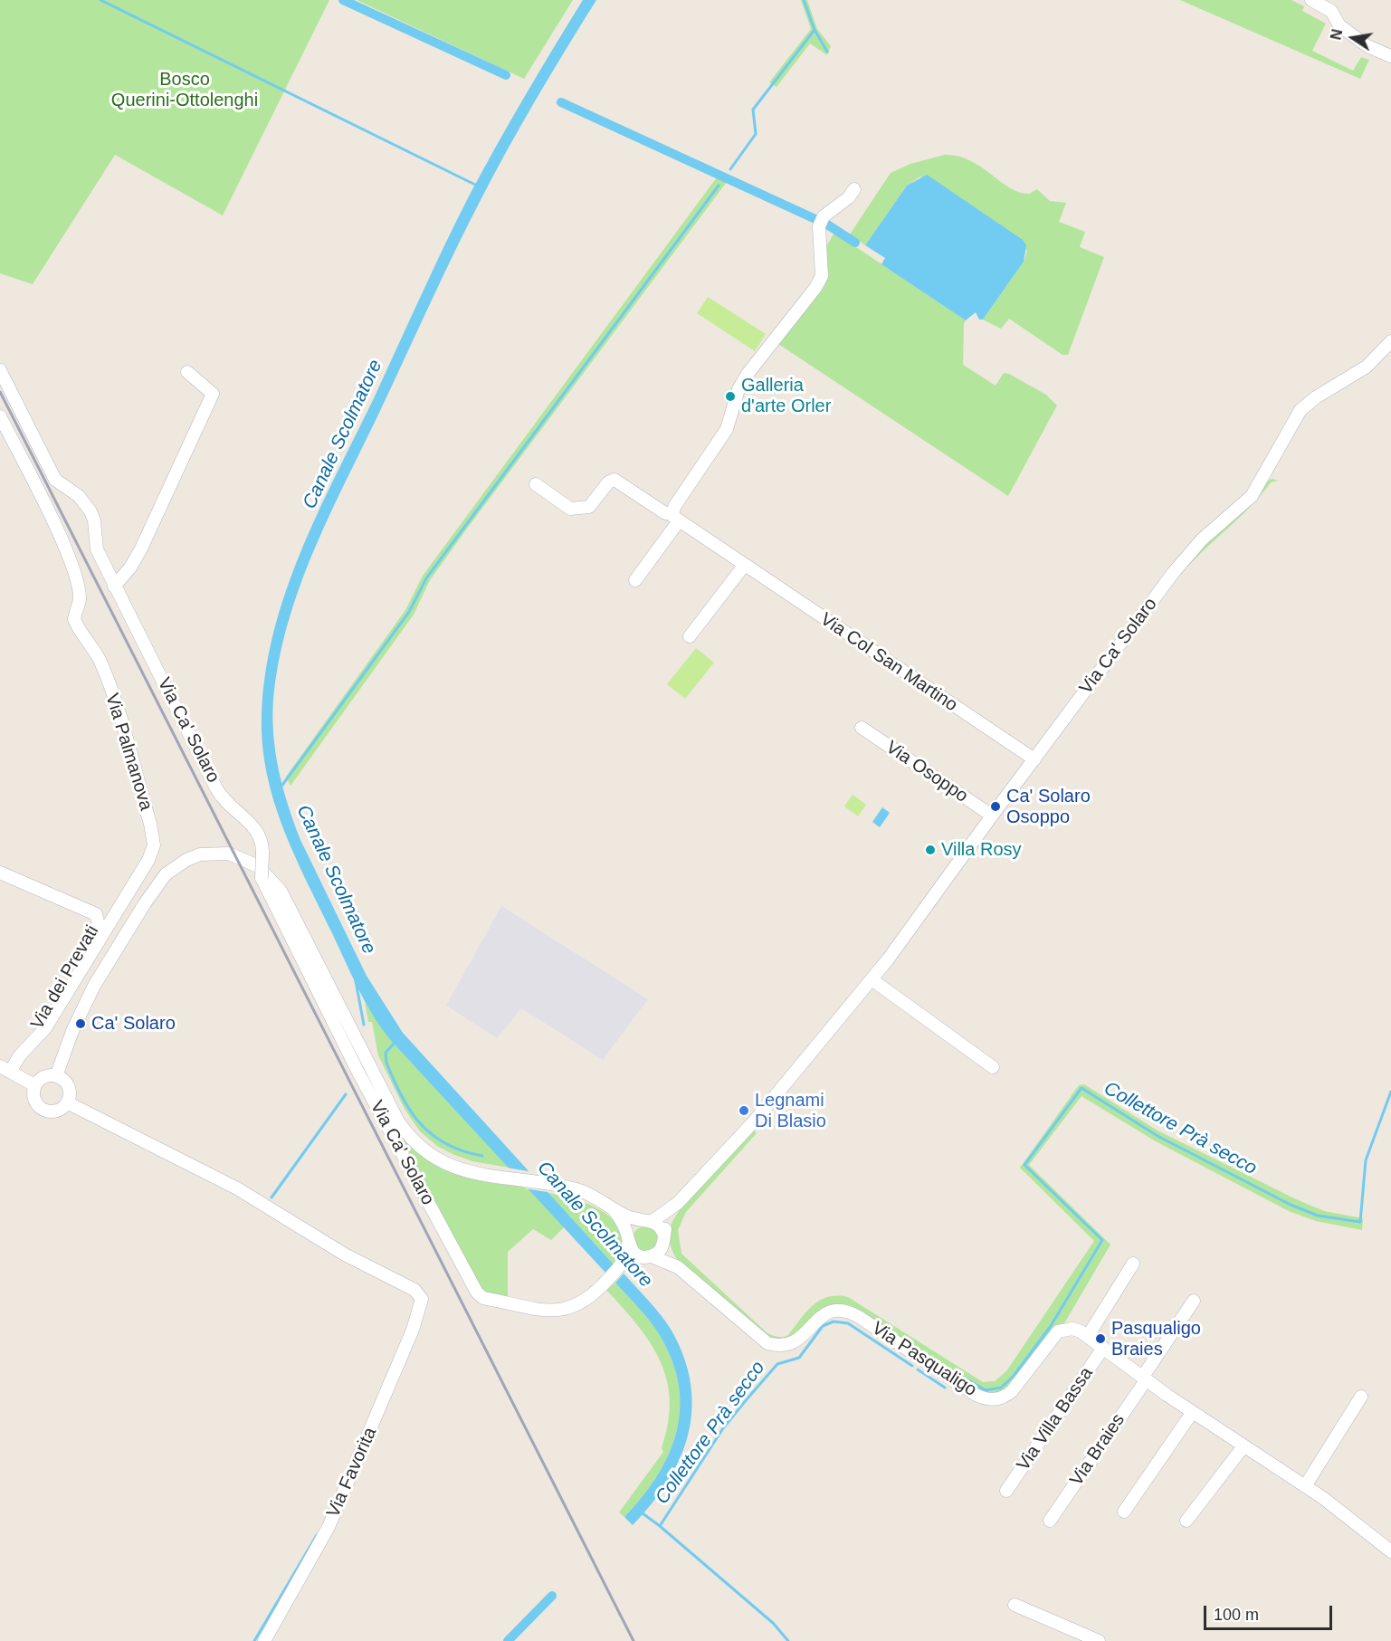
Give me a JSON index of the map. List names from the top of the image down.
{
  "streets": {
    "street": [
      "Via Ca' Solaro",
      "Via Col San Martino",
      "Via Palmanova",
      "Via Osoppo",
      "Via dei Prevati",
      "Via Pasqualigo",
      "Via Villa Bassa",
      "Via Braies",
      "Via Favorita"
    ]
  },
  "crossings": [
    ["Via Ca' Solaro", "Via Col San Martino"],
    ["Via Ca' Solaro", "Via Osoppo"],
    ["Via Ca' Solaro", "Via Pasqualigo"],
    ["Via Ca' Solaro", "Via Favorita"],
    ["Via Palmanova", "Via dei Prevati"],
    ["Via Pasqualigo", "Via Villa Bassa"],
    ["Via Pasqualigo", "Via Braies"]
  ],
  "water": ["Canale Scolmatore", "Collettore Prà secco"],
  "parks": ["Bosco Querini-Ottolenghi"],
  "places": [
    "Galleria d'arte Orler",
    "Ca' Solaro Osoppo",
    "Villa Rosy",
    "Ca' Solaro",
    "Legnami Di Blasio",
    "Pasqualigo Braies"
  ],
  "scale_bar": "100 m",
  "north": "left"
}
